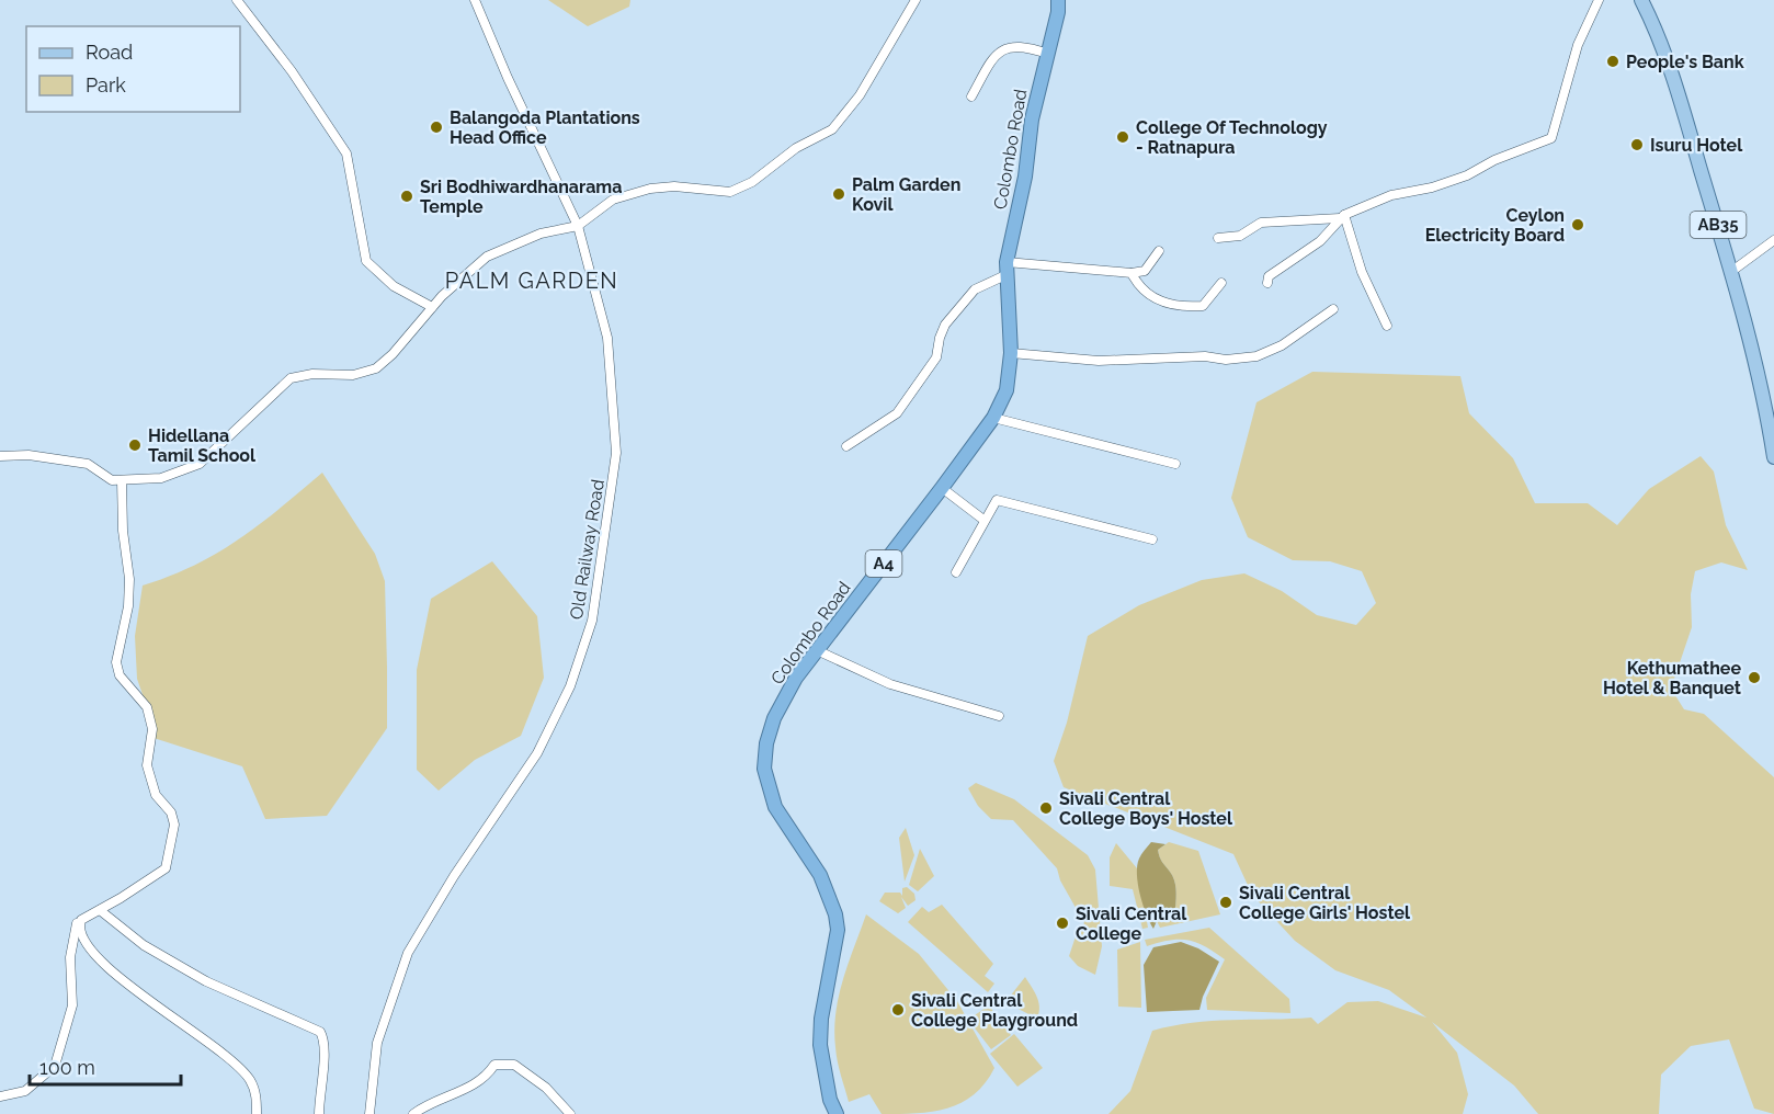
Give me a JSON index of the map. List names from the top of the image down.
{
  "streets": {
    "highway": ["Colombo Road", "A4"],
    "main road": ["AB35"],
    "street": ["Old Railway Road"]
  },
  "districts": ["PALM GARDEN"],
  "places": [
    "People's Bank",
    "Balangoda Plantations Head Office",
    "College Of Technology - Ratnapura",
    "Isuru Hotel",
    "Palm Garden Kovil",
    "Sri Bodhiwardhanarama Temple",
    "Ceylon Electricity Board",
    "Hidellana Tamil School",
    "Kethumathee Hotel & Banquet",
    "Sivali Central College Boys' Hostel",
    "Sivali Central College Girls' Hostel",
    "Sivali Central College",
    "Sivali Central College Playground"
  ],
  "legend": ["Road", "Park"],
  "scale_bar": "100 m"
}
